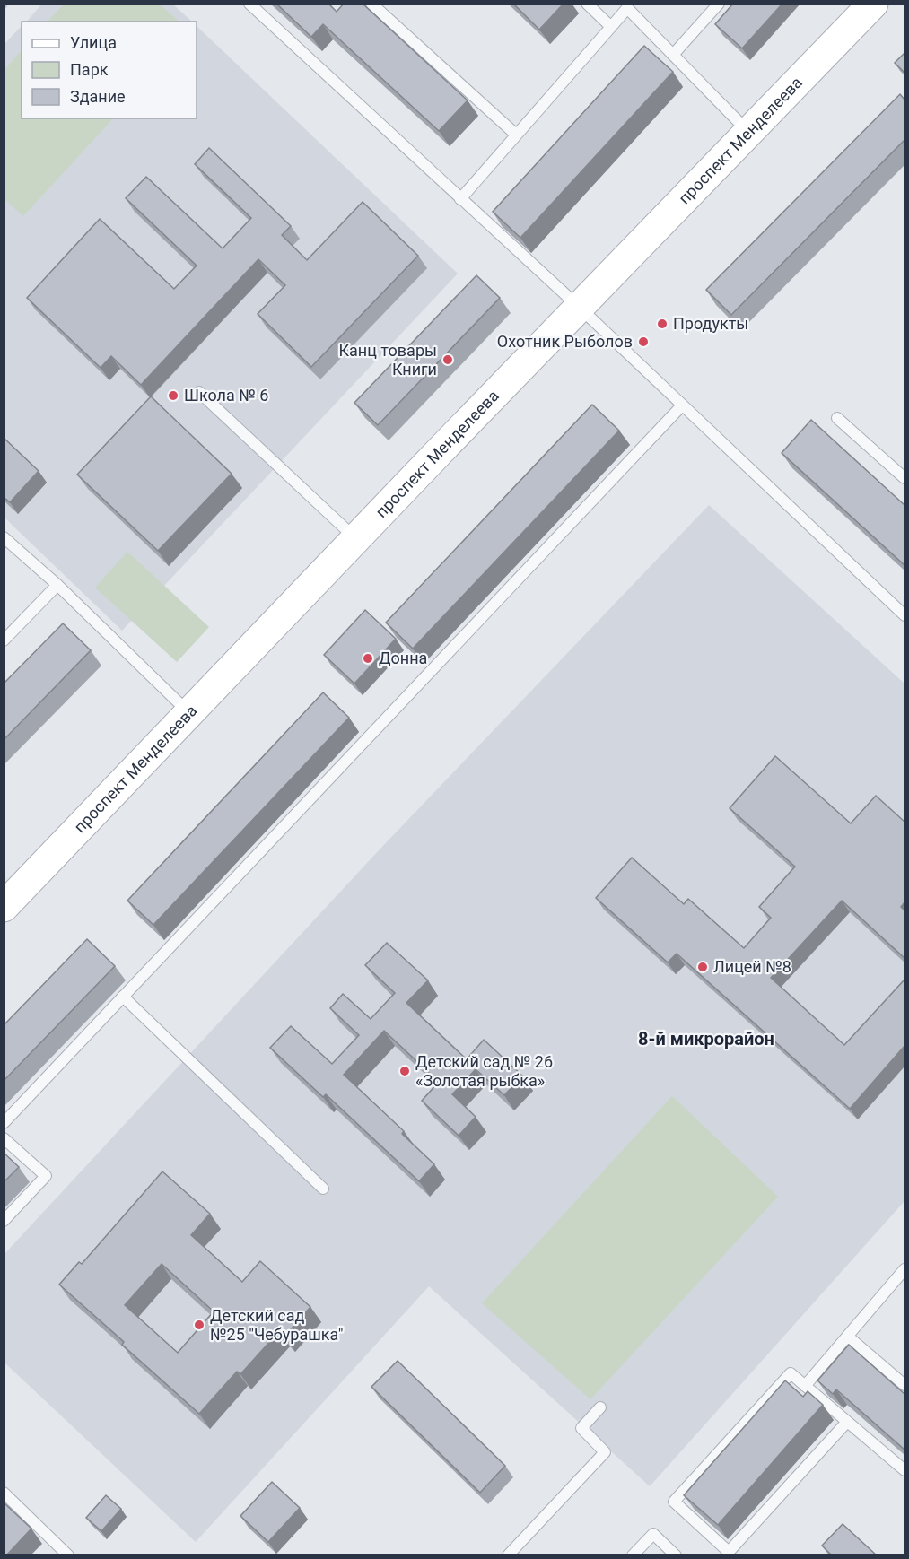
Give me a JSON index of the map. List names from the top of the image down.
{
  "streets": {
    "street": ["проспект Менделеева"]
  },
  "districts": ["8-й микрорайон"],
  "places": [
    "Продукты",
    "Охотник Рыболов",
    "Канц товары Книги",
    "Школа № 6",
    "Донна",
    "Лицей №8",
    "Детский сад № 26 «Золотая рыбка»",
    "Детский сад №25 \"Чебурашка\""
  ],
  "legend": ["Улица", "Парк", "Здание"]
}
